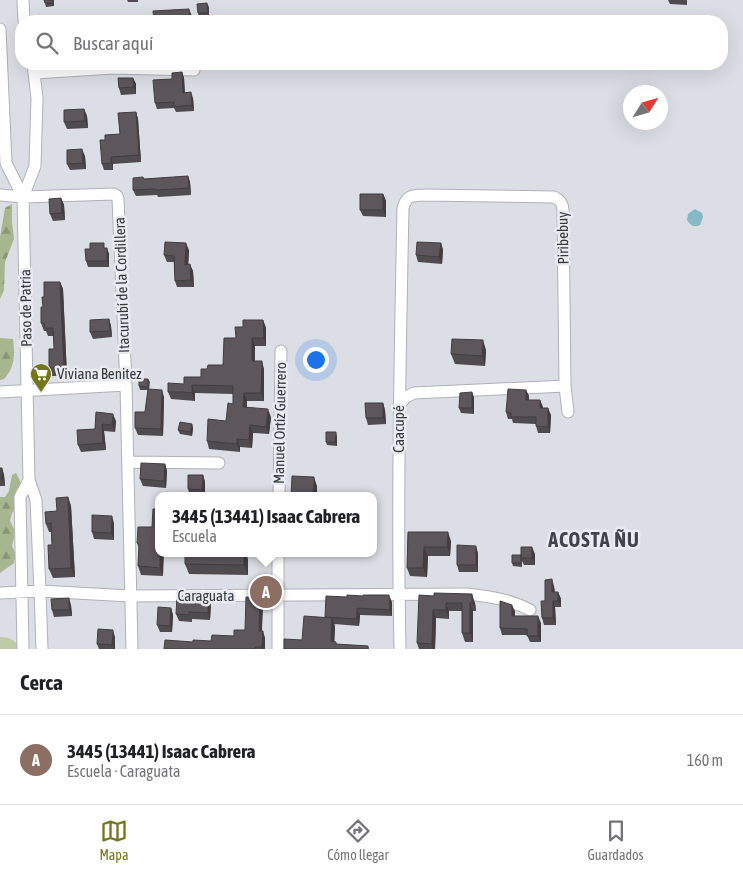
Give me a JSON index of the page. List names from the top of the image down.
{
  "streets": {
    "street": [
      "Piribebuy",
      "Itacurubí de la Cordillera",
      "Paso de Patria",
      "Manuel Ortíz Guerrero",
      "Caacupé",
      "Caraguata"
    ]
  },
  "crossings": [
    ["Piribebuy", "Caacupé"],
    ["Itacurubí de la Cordillera", "Paso de Patria"],
    ["Itacurubí de la Cordillera", "Caraguata"],
    ["Paso de Patria", "Caraguata"],
    ["Caacupé", "Caraguata"]
  ],
  "districts": ["ACOSTA ÑU"],
  "places": {
    "supermarket": ["Viviana Benitez"]
  },
  "north": "top right",
  "page": {
    "search": "Buscar aquí",
    "popup": ["3445 (13441) Isaac Cabrera", "Escuela"],
    "pins": "A",
    "heading": "Cerca",
    "list": [
      {
        "mark": "A",
        "name": "3445 (13441) Isaac Cabrera",
        "note": "Escuela · Caraguata",
        "value": "160 m"
      }
    ],
    "nav": ["Mapa", "Cómo llegar", "Guardados"]
  }
}
